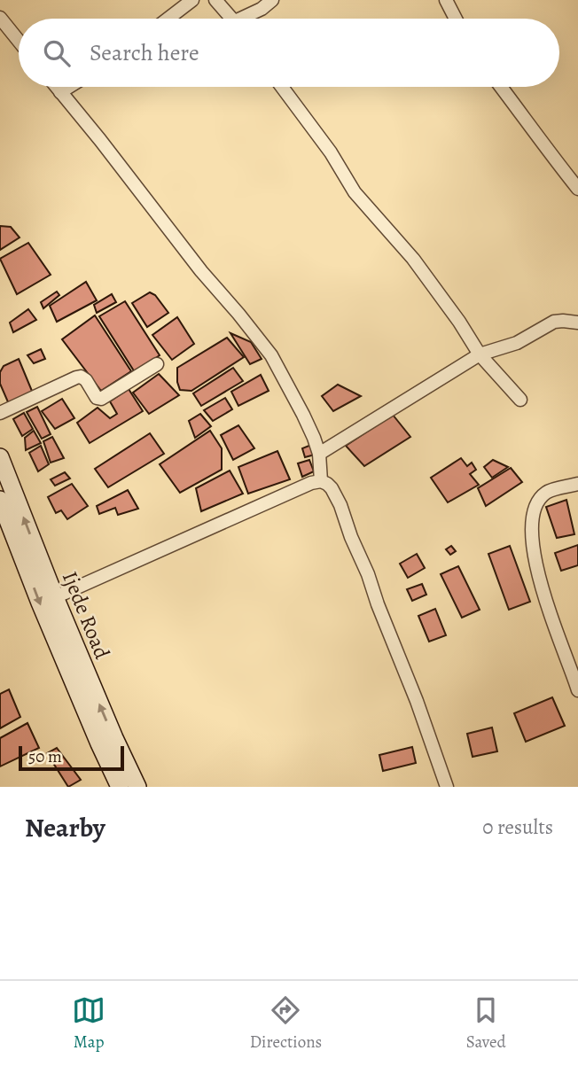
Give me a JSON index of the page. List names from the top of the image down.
{
  "streets": {
    "main road": ["Ijede Road"]
  },
  "scale_bar": "50 m",
  "page": {
    "search": "Search here",
    "scale": "50 m",
    "heading": ["Nearby", "0 results"],
    "nav": ["Map", "Directions", "Saved"]
  }
}
